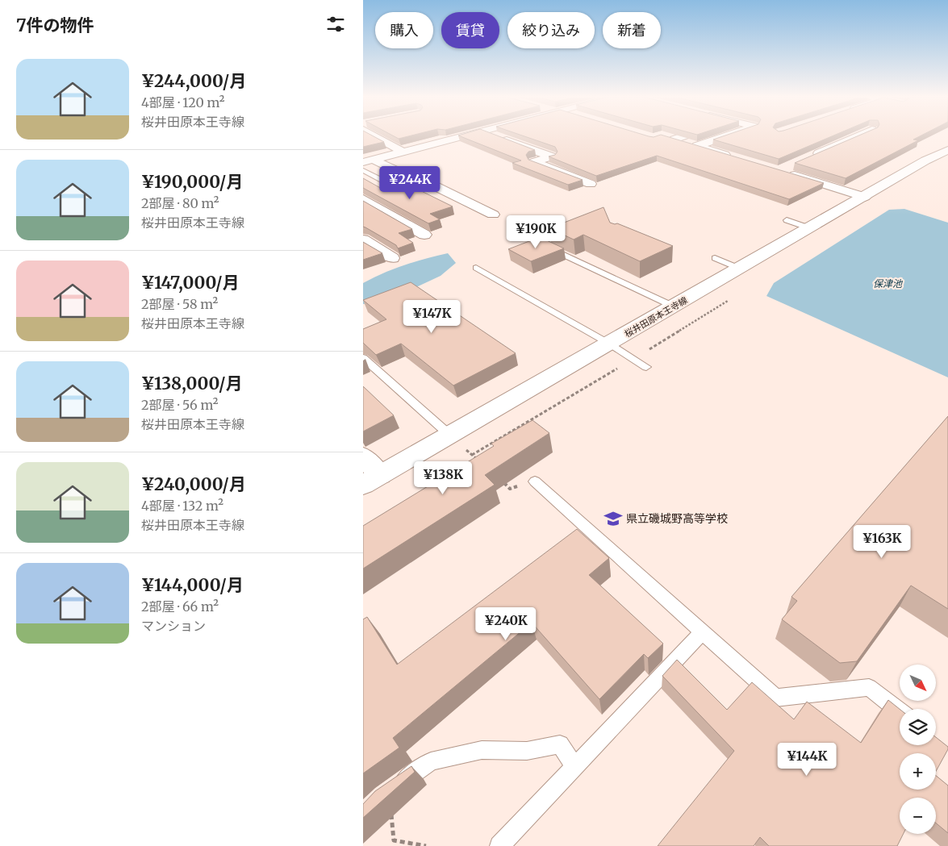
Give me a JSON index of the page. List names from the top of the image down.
{
  "streets": {
    "street": ["桜井田原本王寺線"]
  },
  "water": ["保津池"],
  "places": {
    "school or university": ["県立磯城野高等学校"]
  },
  "north": "bottom right",
  "page": {
    "heading": "7件の物件",
    "chip": [
      "購入",
      "賃貸",
      "絞り込み",
      "新着"
    ],
    "list": [
      {
        "name": "¥244,000/月",
        "note": "4部屋 · 120 m² · 桜井田原本王寺線"
      },
      {
        "name": "¥190,000/月",
        "note": "2部屋 · 80 m² · 桜井田原本王寺線"
      },
      {
        "name": "¥147,000/月",
        "note": "2部屋 · 58 m² · 桜井田原本王寺線"
      },
      {
        "name": "¥138,000/月",
        "note": "2部屋 · 56 m² · 桜井田原本王寺線"
      },
      {
        "name": "¥240,000/月",
        "note": "4部屋 · 132 m² · 桜井田原本王寺線"
      },
      {
        "name": "¥144,000/月",
        "note": "2部屋 · 66 m² · マンション"
      }
    ],
    "price": [
      "¥244K",
      "¥190K",
      "¥147K",
      "¥138K",
      "¥163K",
      "¥240K",
      "¥144K"
    ],
    "map_buttons": ["+", "−"]
  }
}
